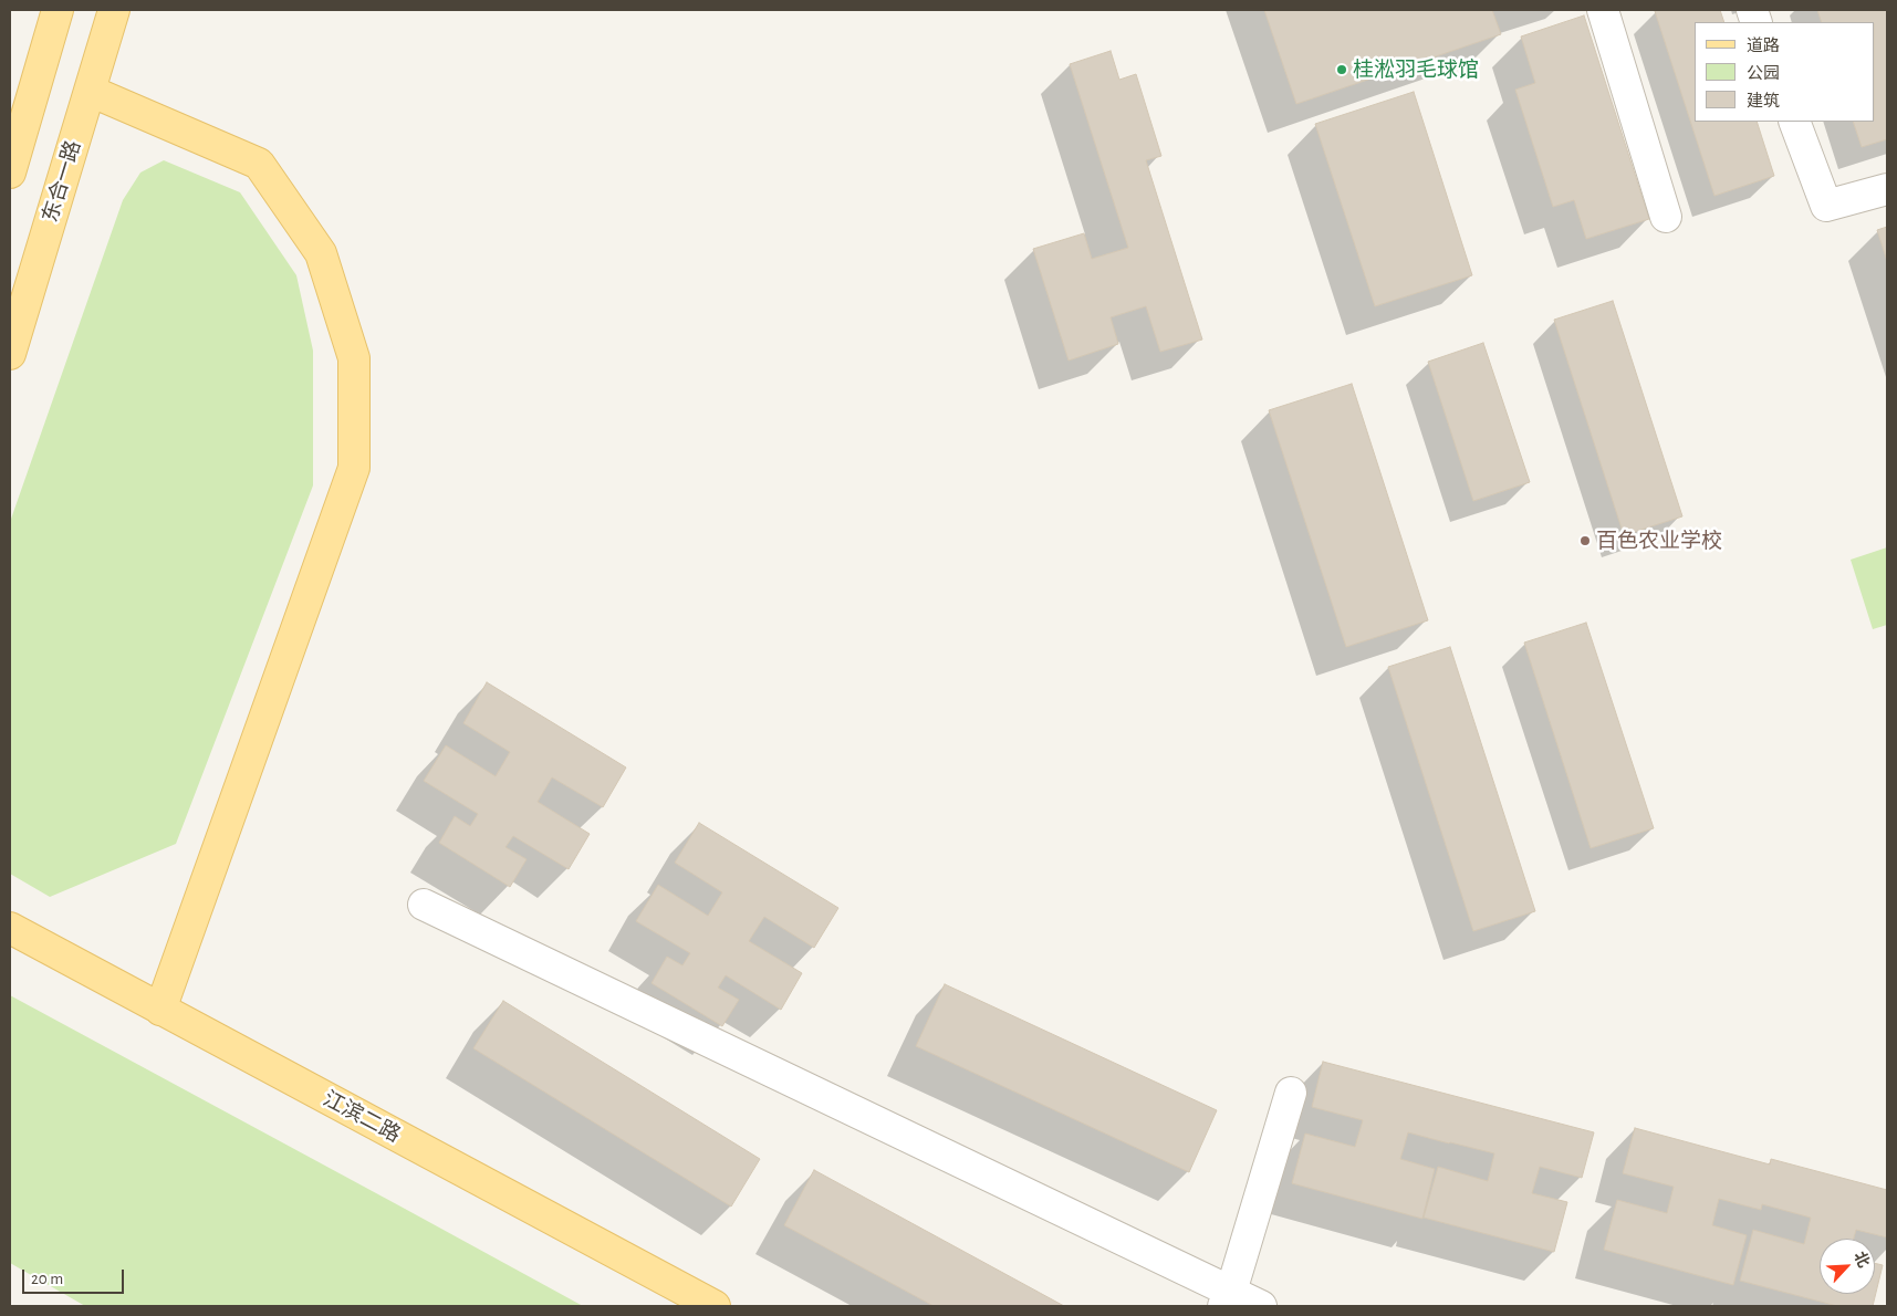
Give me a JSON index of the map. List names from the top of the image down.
{
  "streets": {
    "main road": ["东合一路", "江滨二路"]
  },
  "places": ["桂淞羽毛球馆", "百色农业学校"],
  "legend": ["道路", "公园", "建筑"],
  "scale_bar": "20 m",
  "north": "top right"
}
